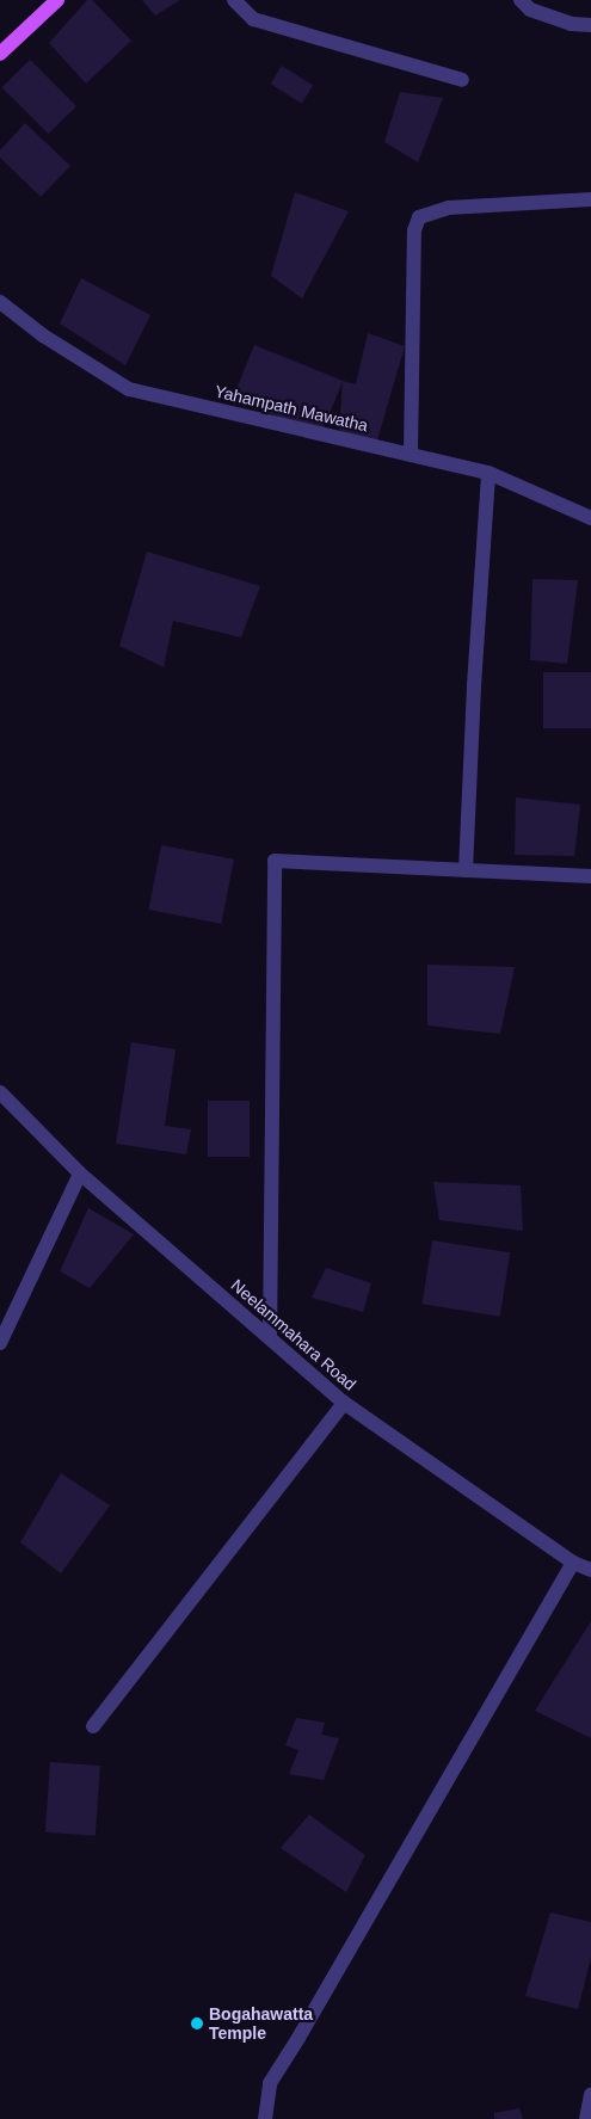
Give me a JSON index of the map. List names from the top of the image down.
{
  "streets": {
    "street": ["Yahampath Mawatha", "Neelammahara Road"]
  },
  "places": ["Bogahawatta Temple"]
}
